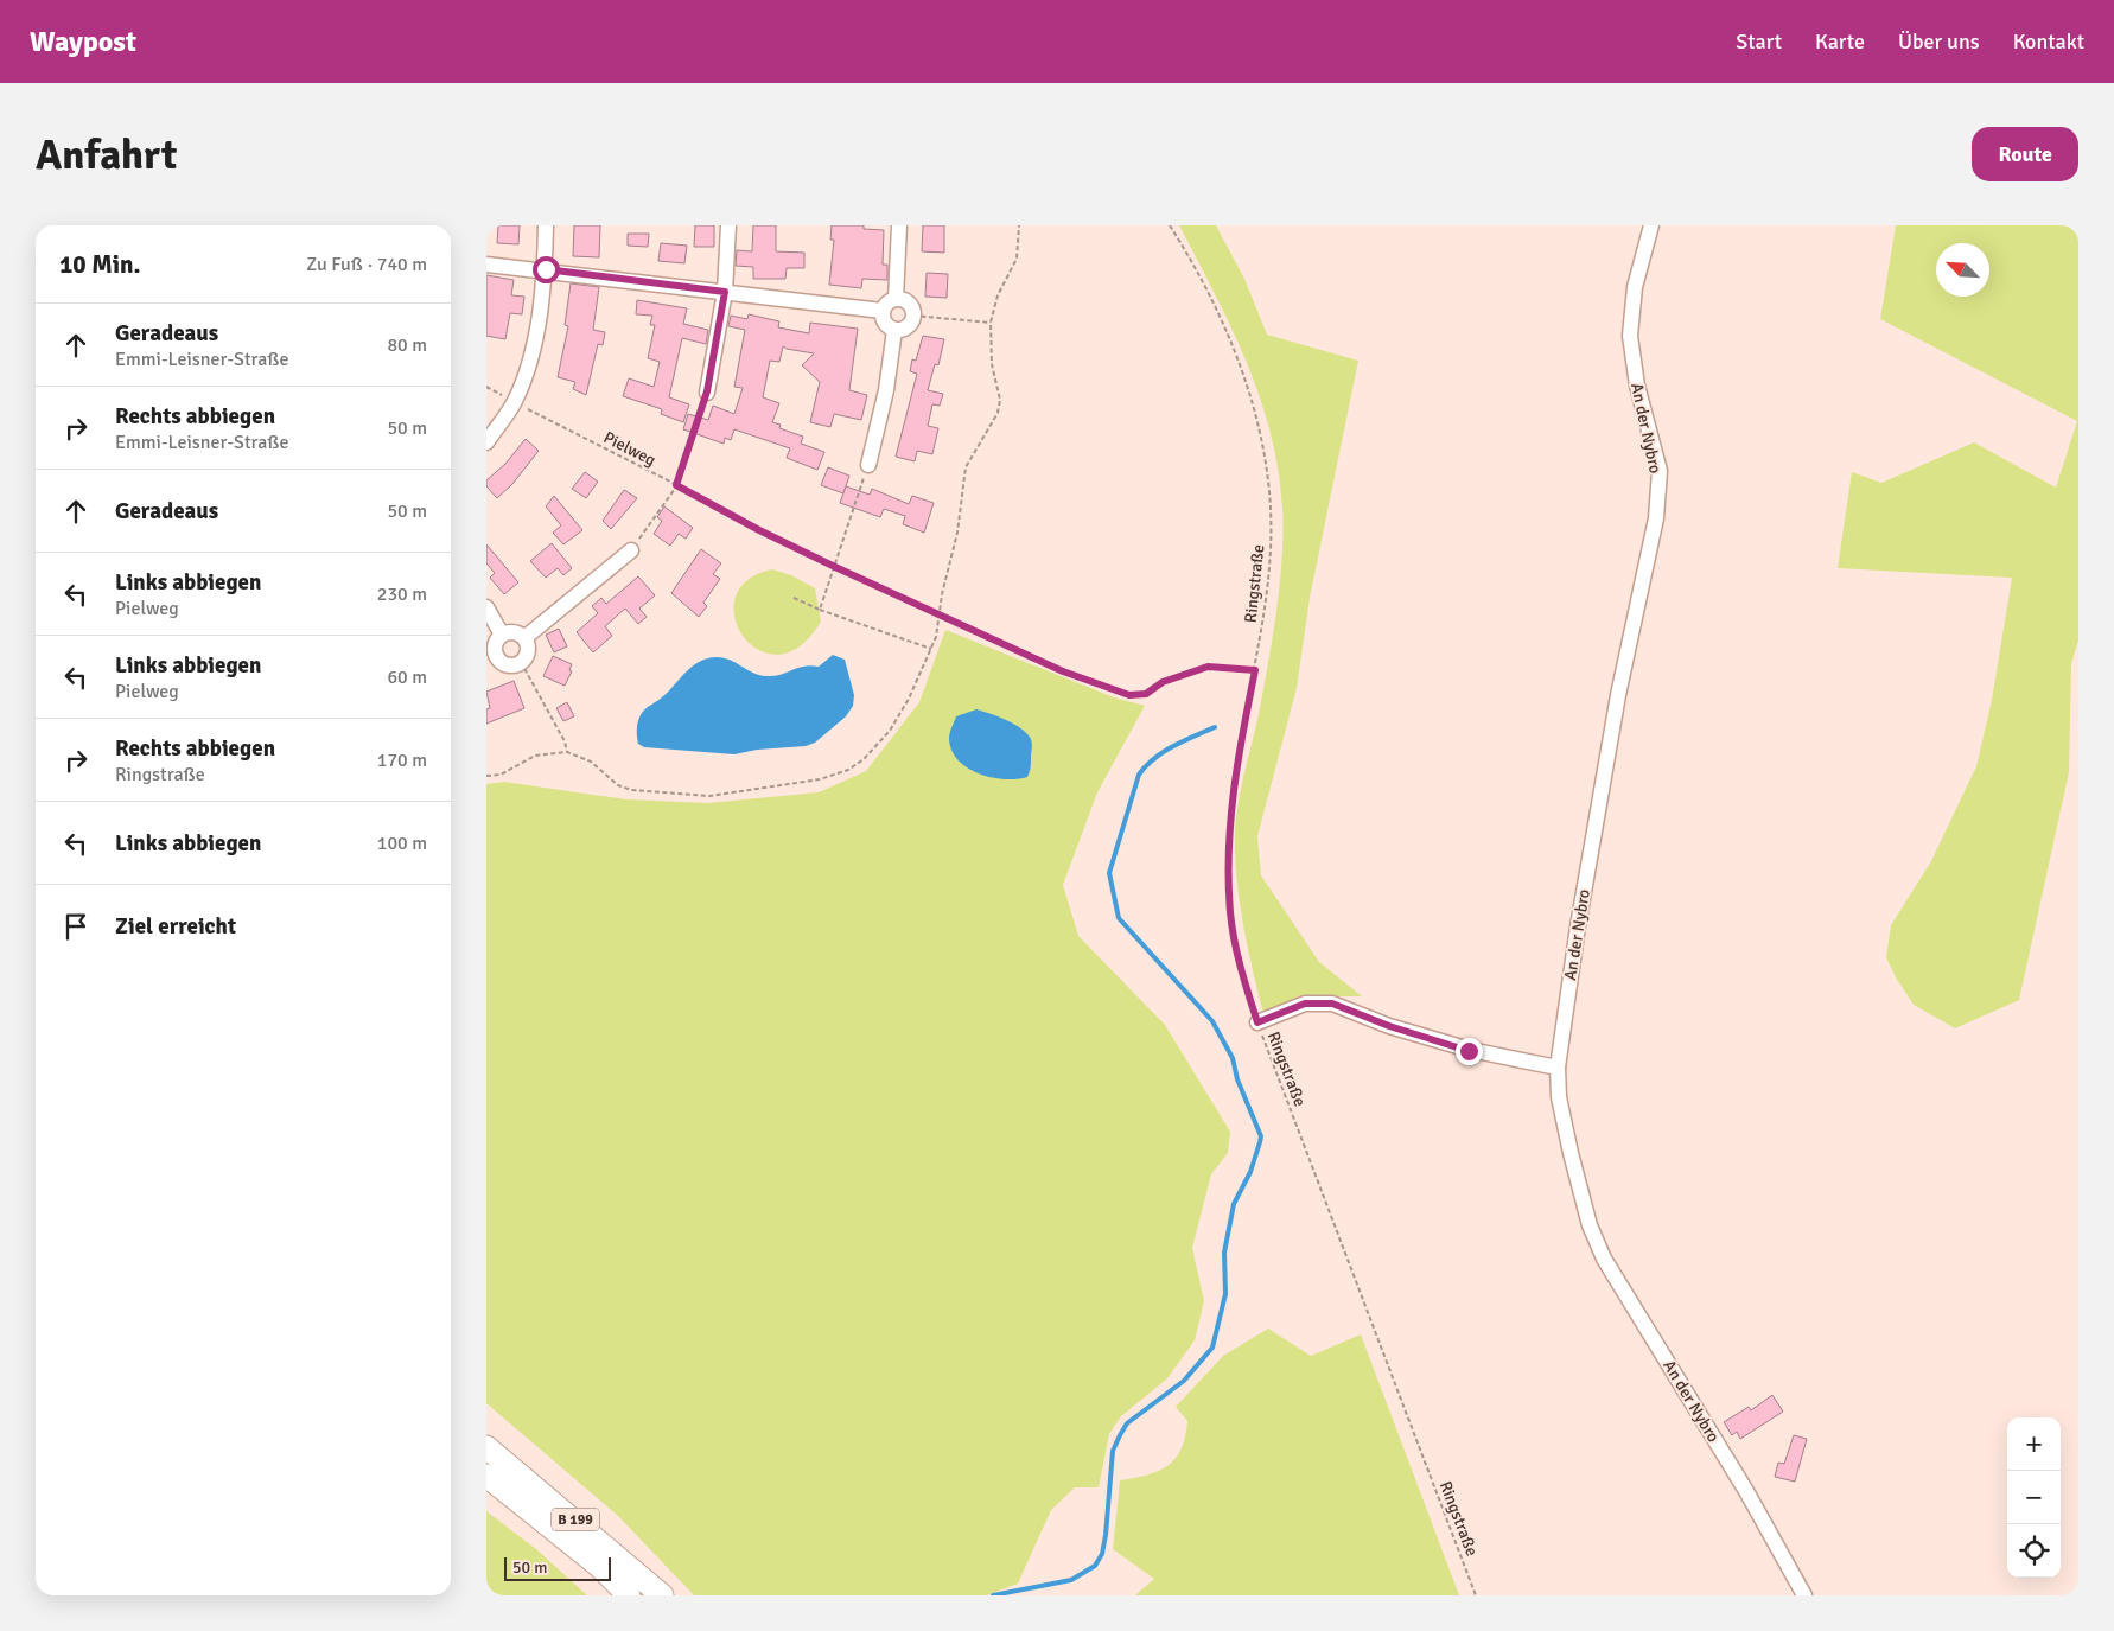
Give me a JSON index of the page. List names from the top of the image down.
{
  "streets": {
    "main road": ["B 199"],
    "street": ["An der Nybro"],
    "path": ["Pielweg", "Ringstraße"]
  },
  "crossings": [
    ["Pielweg", "Ringstraße"]
  ],
  "scale_bar": "50 m",
  "north": "top left",
  "page": {
    "header": "Waypost",
    "nav": [
      "Start",
      "Karte",
      "Über uns",
      "Kontakt"
    ],
    "buttons": "Route",
    "title": "Anfahrt",
    "heading": ["10 Min.", "Zu Fuß · 740 m"],
    "list": [
      ["Geradeaus", "Emmi-Leisner-Straße", "80 m"],
      ["Rechts abbiegen", "Emmi-Leisner-Straße", "50 m"],
      ["Geradeaus", "50 m"],
      ["Links abbiegen", "Pielweg", "230 m"],
      ["Links abbiegen", "Pielweg", "60 m"],
      ["Rechts abbiegen", "Ringstraße", "170 m"],
      ["Links abbiegen", "100 m"],
      "Ziel erreicht"
    ],
    "map_buttons": ["+", "−"],
    "scale": "50 m"
  }
}
